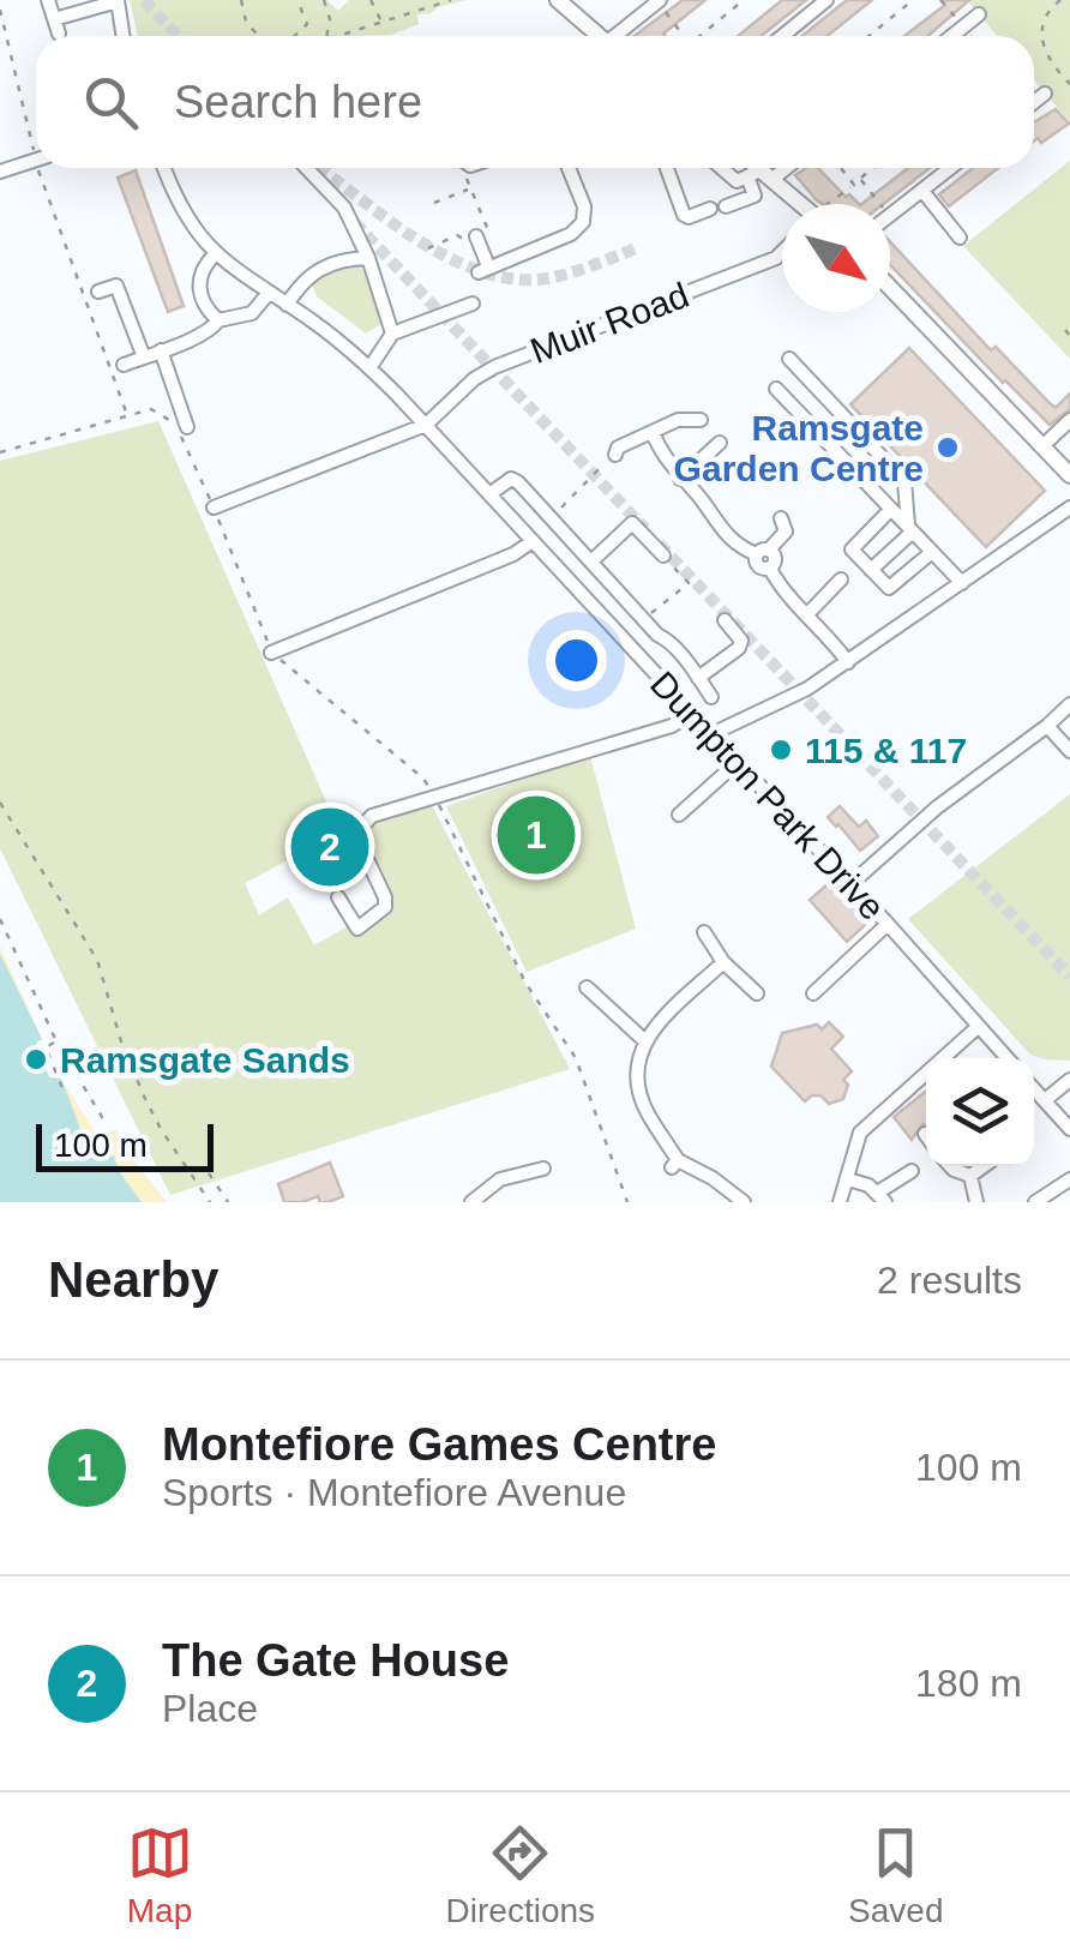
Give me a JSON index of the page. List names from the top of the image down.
{
  "streets": {
    "street": ["Muir Road", "Dumpton Park Drive"]
  },
  "crossings": [
    ["Muir Road", "Dumpton Park Drive"]
  ],
  "places": ["Ramsgate Garden Centre", "115 & 117", "Ramsgate Sands"],
  "scale_bar": "100 m",
  "north": "bottom right",
  "page": {
    "search": "Search here",
    "pins": ["1", "2"],
    "scale": "100 m",
    "heading": ["Nearby", "2 results"],
    "list": [
      {
        "mark": "1",
        "name": "Montefiore Games Centre",
        "note": "Sports · Montefiore Avenue",
        "value": "100 m"
      },
      {
        "mark": "2",
        "name": "The Gate House",
        "note": "Place",
        "value": "180 m"
      }
    ],
    "nav": ["Map", "Directions", "Saved"]
  }
}
